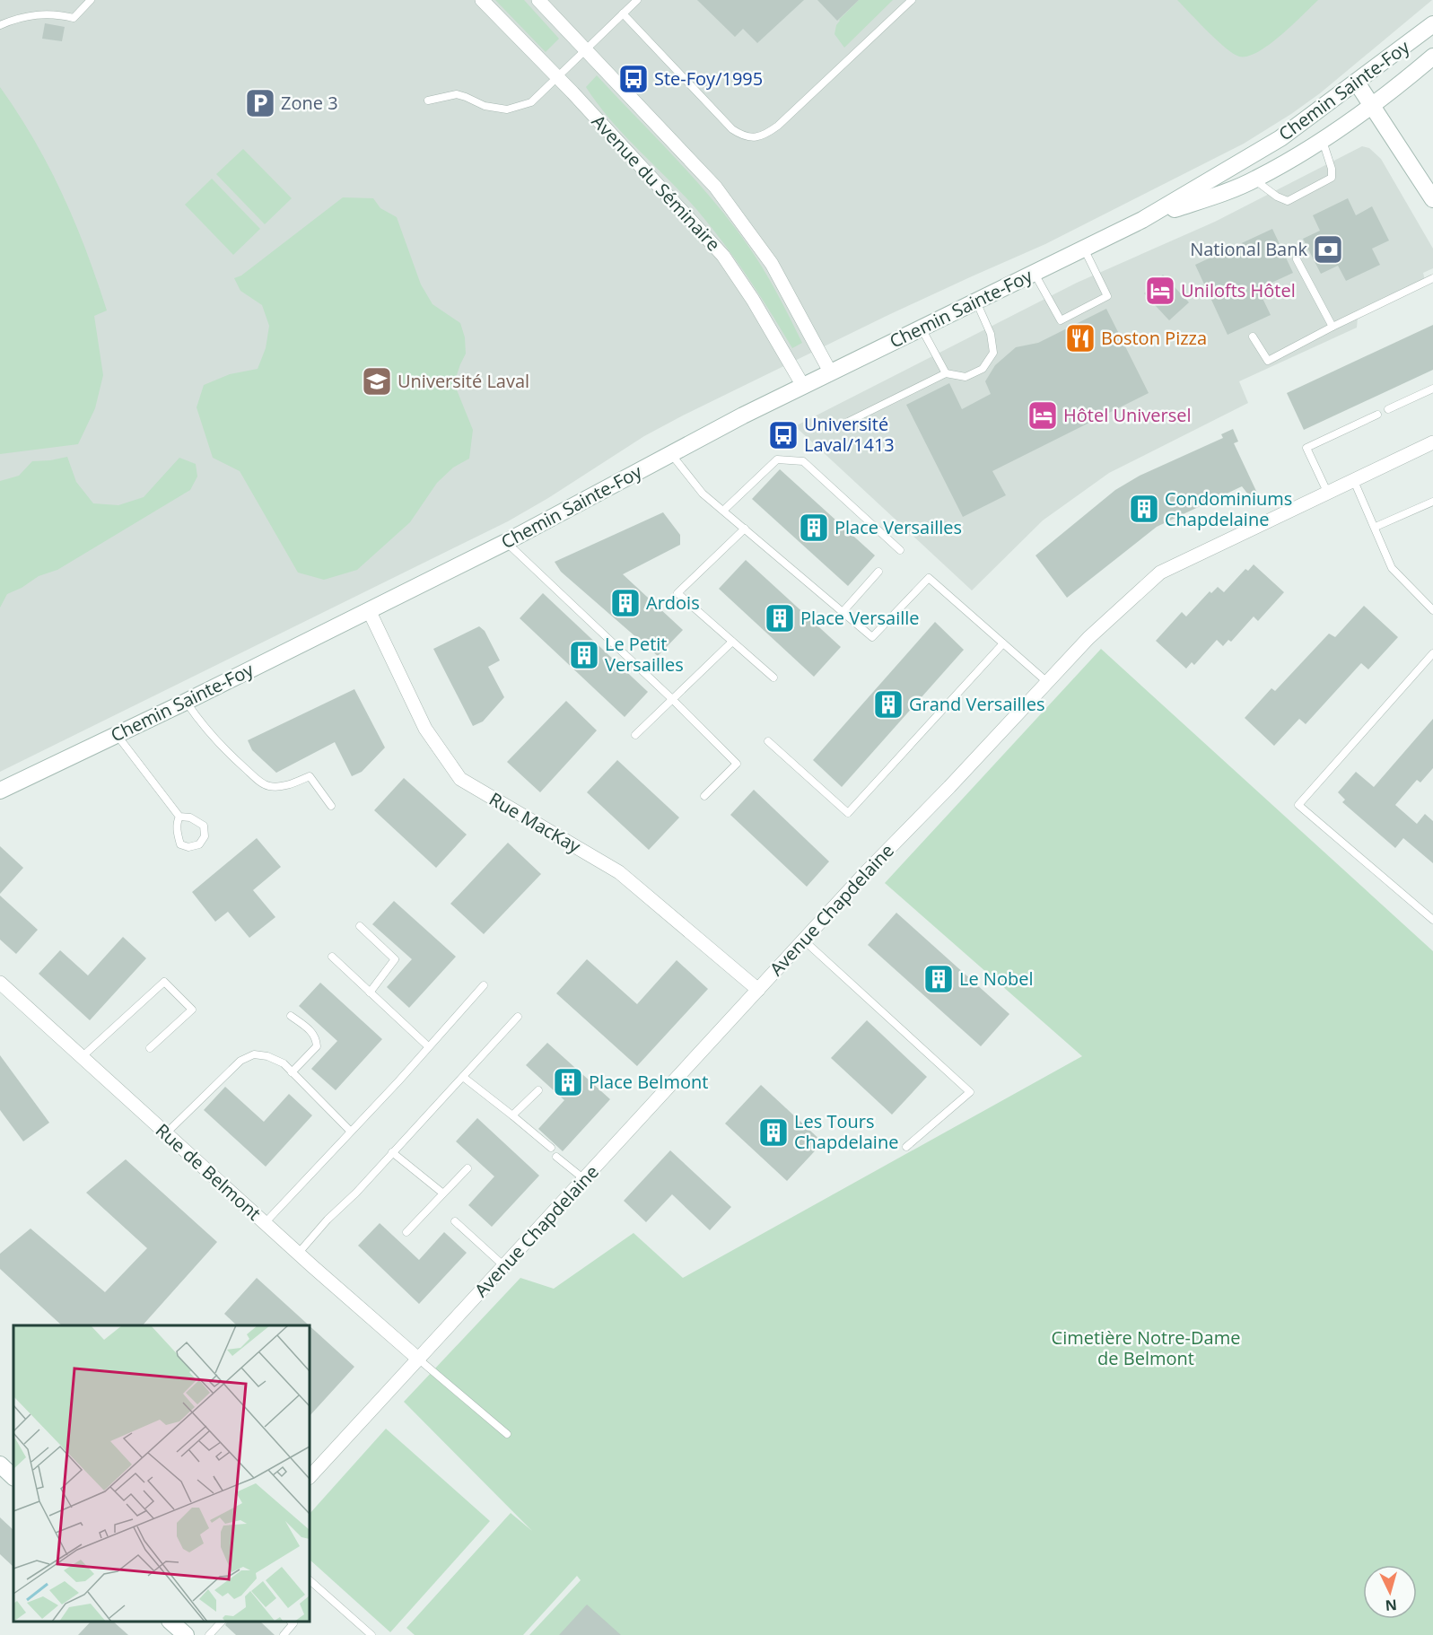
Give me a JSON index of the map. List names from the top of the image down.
{
  "streets": {
    "main road": ["Chemin Sainte-Foy"],
    "street": [
      "Avenue du Séminaire",
      "Rue MacKay",
      "Avenue Chapdelaine",
      "Rue de Belmont"
    ]
  },
  "crossings": [
    ["Chemin Sainte-Foy", "Avenue du Séminaire"],
    ["Chemin Sainte-Foy", "Rue MacKay"],
    ["Rue MacKay", "Avenue Chapdelaine"],
    ["Avenue Chapdelaine", "Rue de Belmont"]
  ],
  "parks": ["Cimetière Notre-Dame de Belmont"],
  "places": {
    "bus stop": ["Ste-Foy/1995", "Université Laval/1413"],
    "parking": ["Zone 3"],
    "bank": ["National Bank"],
    "hotel": ["Unilofts Hôtel", "Hôtel Universel"],
    "restaurant": ["Boston Pizza"],
    "school or university": ["Université Laval"],
    "building": [
      "Condominiums Chapdelaine",
      "Place Versailles",
      "Ardois",
      "Place Versaille",
      "Le Petit Versailles",
      "Grand Versailles",
      "Le Nobel",
      "Place Belmont",
      "Les Tours Chapdelaine"
    ]
  },
  "north": "bottom"
}
